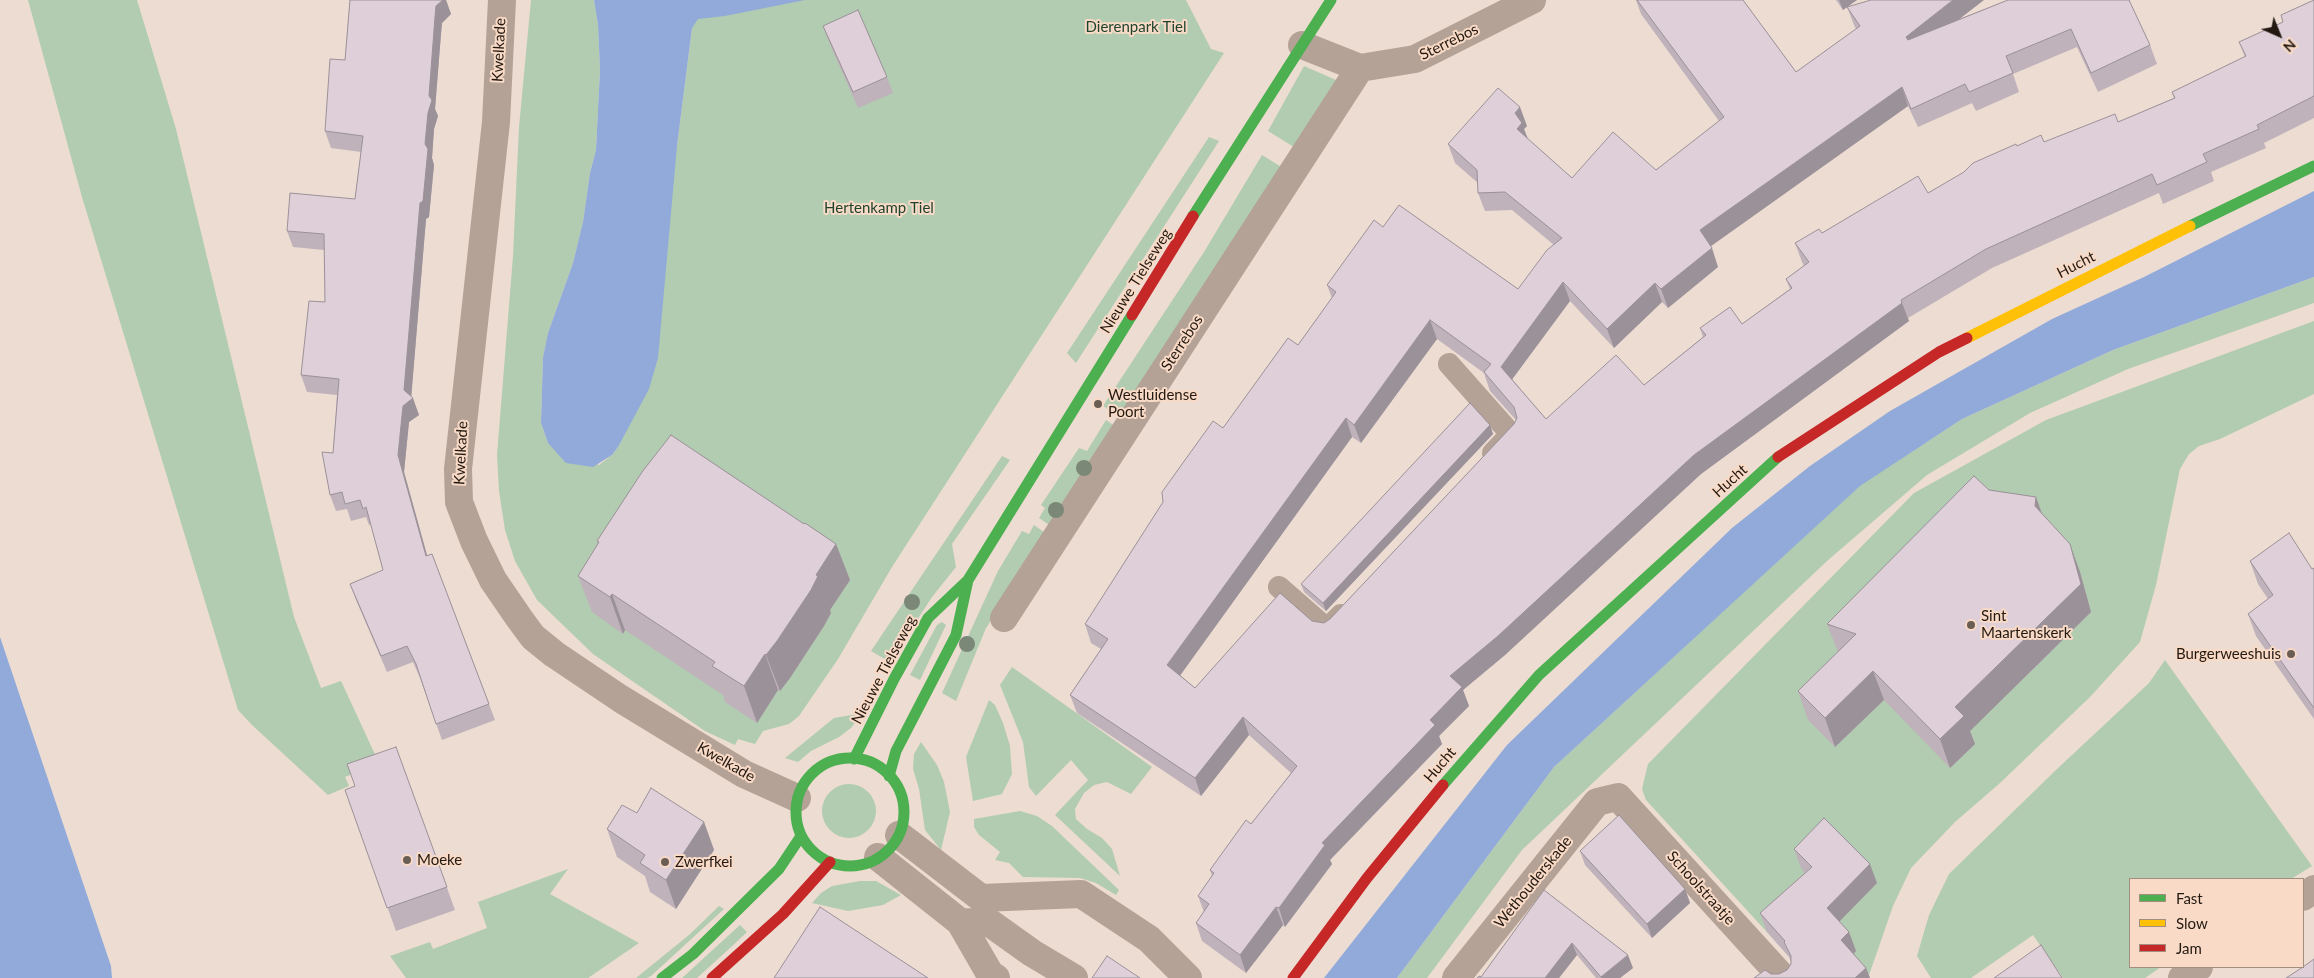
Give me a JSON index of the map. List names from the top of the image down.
{
  "streets": {
    "main road": ["Hucht", "Nieuwe Tielseweg"],
    "street": [
      "Sterrebos",
      "Kwelkade",
      "Wethouderskade",
      "Schoolstraatje"
    ]
  },
  "crossings": [
    ["Kwelkade", "Nieuwe Tielseweg"],
    ["Wethouderskade", "Schoolstraatje"]
  ],
  "parks": ["Dierenpark Tiel", "Hertenkamp Tiel"],
  "places": [
    "Westluidense Poort",
    "Sint Maartenskerk",
    "Burgerweeshuis",
    "Moeke",
    "Zwerfkei"
  ],
  "legend": ["Fast", "Slow", "Jam"],
  "north": "bottom right"
}
